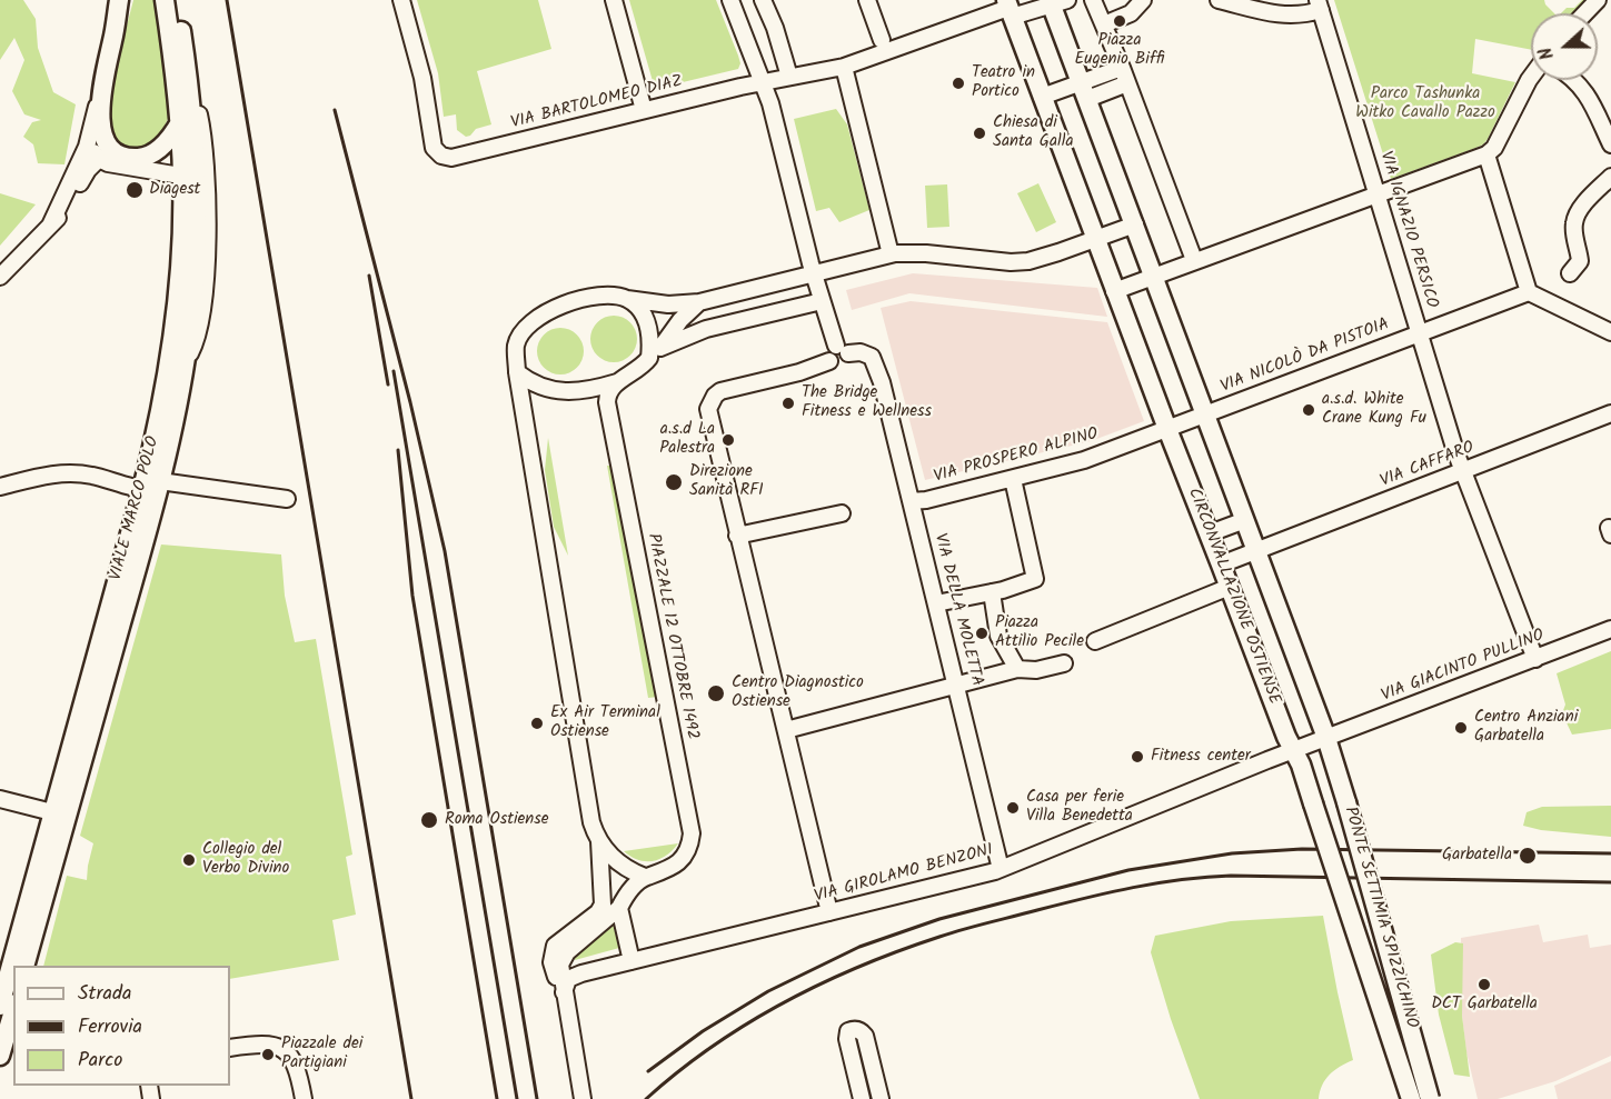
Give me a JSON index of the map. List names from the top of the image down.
{
  "streets": {
    "main road": ["VIALE MARCO POLO", "CIRCONVALLAZIONE OSTIENSE", "PONTE SETTIMIA SPIZZICHINO"],
    "street": [
      "VIA BARTOLOMEO DIAZ",
      "VIA IGNAZIO PERSICO",
      "VIA NICOLÒ DA PISTOIA",
      "VIA PROSPERO ALPINO",
      "VIA CAFFARO",
      "VIA DELLA MOLETTA",
      "PIAZZALE 12 OTTOBRE 1492",
      "VIA GIACINTO PULLINO",
      "VIA GIROLAMO BENZONI"
    ]
  },
  "crossings": [
    ["VIA BARTOLOMEO DIAZ", "CIRCONVALLAZIONE OSTIENSE"],
    ["VIA IGNAZIO PERSICO", "VIA NICOLÒ DA PISTOIA"],
    ["VIA IGNAZIO PERSICO", "VIA CAFFARO"],
    ["VIA IGNAZIO PERSICO", "VIA GIACINTO PULLINO"],
    ["VIA PROSPERO ALPINO", "CIRCONVALLAZIONE OSTIENSE"],
    ["VIA PROSPERO ALPINO", "VIA DELLA MOLETTA"],
    ["VIA CAFFARO", "CIRCONVALLAZIONE OSTIENSE"],
    ["CIRCONVALLAZIONE OSTIENSE", "VIA GIROLAMO BENZONI"],
    ["CIRCONVALLAZIONE OSTIENSE", "PONTE SETTIMIA SPIZZICHINO"],
    ["VIA DELLA MOLETTA", "VIA GIROLAMO BENZONI"],
    ["PIAZZALE 12 OTTOBRE 1492", "VIA GIROLAMO BENZONI"],
    ["VIA GIACINTO PULLINO", "VIA GIROLAMO BENZONI"],
    ["VIA GIACINTO PULLINO", "PONTE SETTIMIA SPIZZICHINO"],
    ["VIA GIROLAMO BENZONI", "PONTE SETTIMIA SPIZZICHINO"]
  ],
  "parks": ["Parco Tashunka Witko Cavallo Pazzo"],
  "places": [
    "Piazza Eugenio Biffi",
    "Teatro in Portico",
    "Chiesa di Santa Galla",
    "Diagest",
    "The Bridge Fitness e Wellness",
    "a.s.d. White Crane Kung Fu",
    "a.s.d La Palestra",
    "Direzione Sanità RFI",
    "Piazza Attilio Pecile",
    "Centro Diagnostico Ostiense",
    "Ex Air Terminal Ostiense",
    "Centro Anziani Garbatella",
    "Fitness center",
    "Casa per ferie Villa Benedetta",
    "Roma Ostiense",
    "Garbatella",
    "Collegio del Verbo Divino",
    "DCT Garbatella",
    "Piazzale dei Partigiani"
  ],
  "legend": ["Strada", "Ferrovia", "Parco"],
  "north": "left"
}
